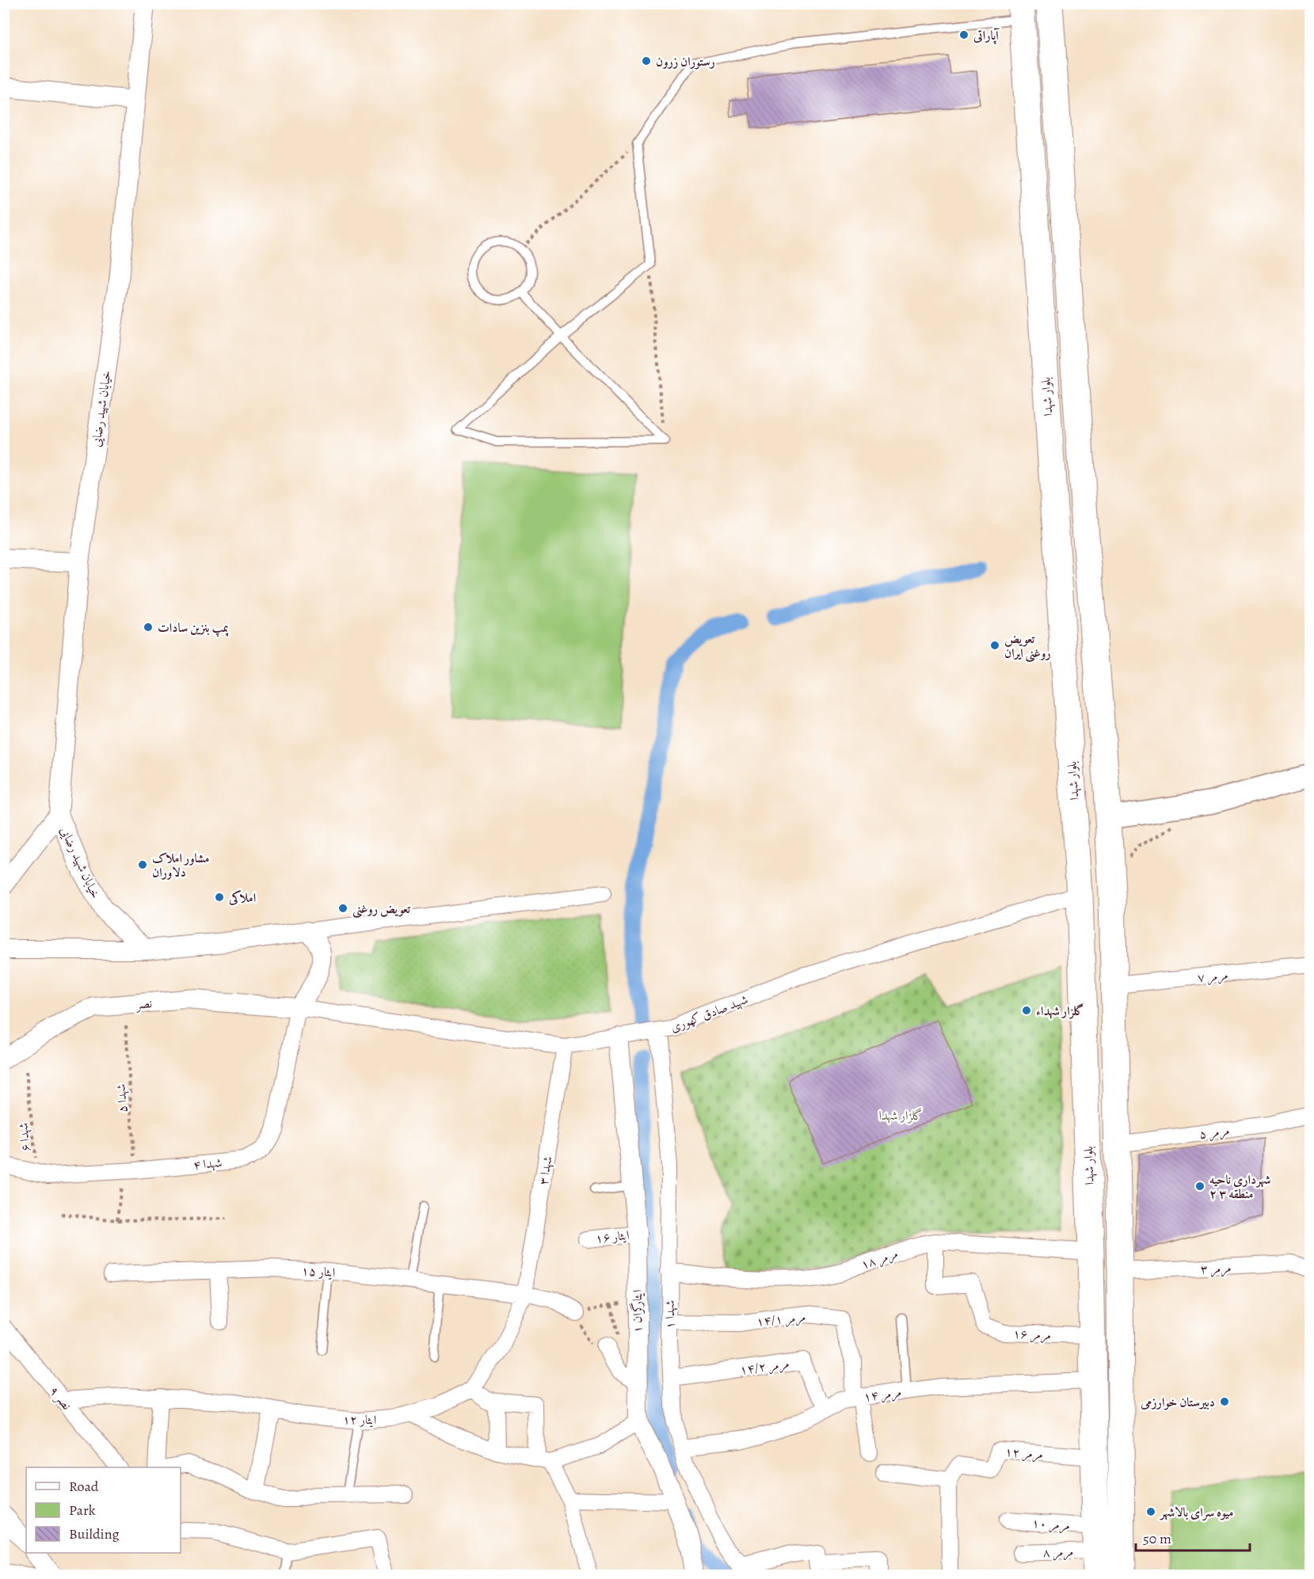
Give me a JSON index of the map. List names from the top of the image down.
{
  "streets": {
    "highway": ["بلوار شهدا"],
    "street": [
      "خیابان شهید رضایی",
      "مرمر ۷",
      "نصر",
      "شهید صادق کهوری",
      "مرمر ۵",
      "شهدا ۴",
      "شهدا ۳",
      "ایثار ۱۶",
      "مرمر ۱۸",
      "مرمر ۳",
      "ایثار ۱۵",
      "ایثارگران ۱",
      "شهدا ۱",
      "مرمر ۱۴/۱",
      "مرمر ۱۶",
      "مرمر ۱۴/۲",
      "مرمر ۱۴",
      "نصر ۹",
      "ایثار ۱۲",
      "مرمر ۱۲",
      "مرمر ۱۰",
      "مرمر ۸"
    ],
    "path": ["شهدا ۵", "شهدا ۶"]
  },
  "crossings": [
    ["بلوار شهدا", "شهید صادق کهوری"],
    ["بلوار شهدا", "مرمر ۱۸"],
    ["بلوار شهدا", "مرمر ۱۶"],
    ["بلوار شهدا", "مرمر ۱۴"],
    ["بلوار شهدا", "مرمر ۱۲"],
    ["بلوار شهدا", "مرمر ۱۰"],
    ["بلوار شهدا", "مرمر ۸"],
    ["نصر", "شهید صادق کهوری"],
    ["نصر", "شهدا ۴"],
    ["شهید صادق کهوری", "شهدا ۴"],
    ["شهید صادق کهوری", "شهدا ۳"],
    ["شهید صادق کهوری", "ایثارگران ۱"],
    ["شهید صادق کهوری", "شهدا ۱"],
    ["شهدا ۵", "شهدا ۴"],
    ["شهدا ۶", "شهدا ۴"],
    ["شهدا ۳", "ایثار ۱۵"],
    ["شهدا ۳", "ایثار ۱۲"],
    ["ایثار ۱۶", "ایثارگران ۱"],
    ["مرمر ۱۸", "شهدا ۱"],
    ["مرمر ۱۸", "مرمر ۱۶"],
    ["شهدا ۱", "مرمر ۱۴/۱"],
    ["شهدا ۱", "مرمر ۱۴/۲"],
    ["شهدا ۱", "مرمر ۱۴"],
    ["مرمر ۱۴/۱", "مرمر ۱۴"],
    ["مرمر ۱۴/۲", "مرمر ۱۴"],
    ["نصر ۹", "ایثار ۱۲"],
    ["مرمر ۱۰", "مرمر ۸"]
  ],
  "parks": ["گلزار شهدا"],
  "places": [
    "آپاراتی",
    "رستوران زرون",
    "پمپ بنزین سادات",
    "تعویض روغنی ایران",
    "مشاور املاک دلاوران",
    "املاکی",
    "تعویض روغنی",
    "گلزار شهداء",
    "شهرداری ناحیه ۲ منطقه ۳",
    "دبیرستان خوارزمی",
    "میوه سرای بالاشهر"
  ],
  "legend": ["Road", "Park", "Building"],
  "scale_bar": "50 m"
}
